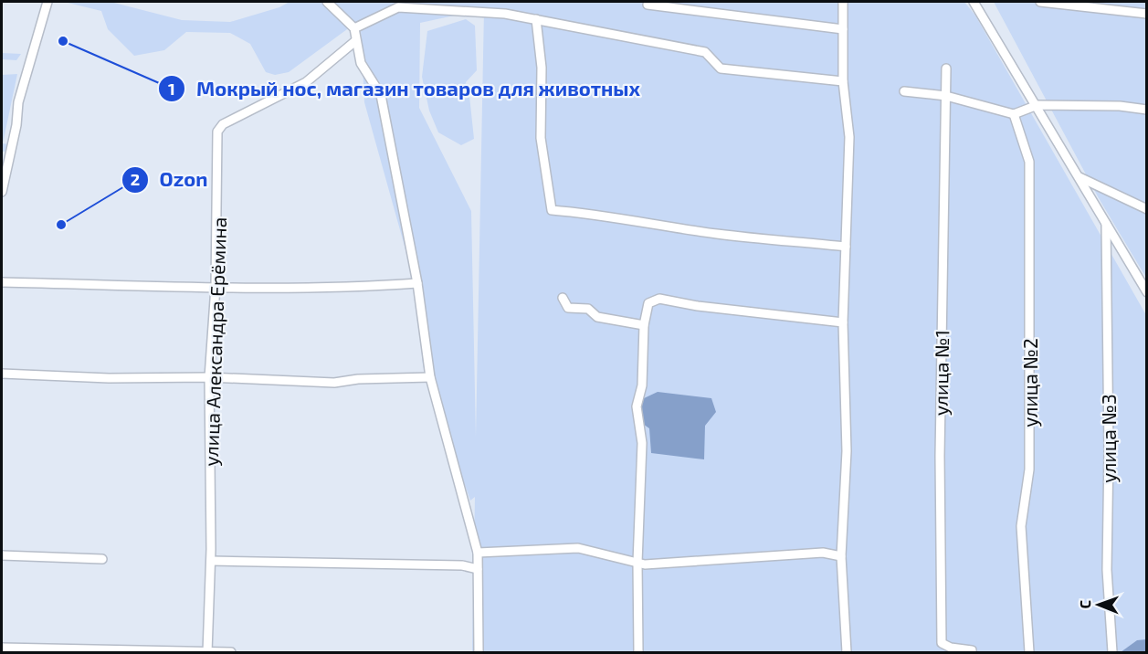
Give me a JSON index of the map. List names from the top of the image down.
{
  "streets": {
    "street": [
      "улица Александра Ерёмина",
      "улица №1",
      "улица №2",
      "улица №3"
    ]
  },
  "places": ["Мокрый нос, магазин товаров для животных", "Ozon"],
  "north": "left"
}
